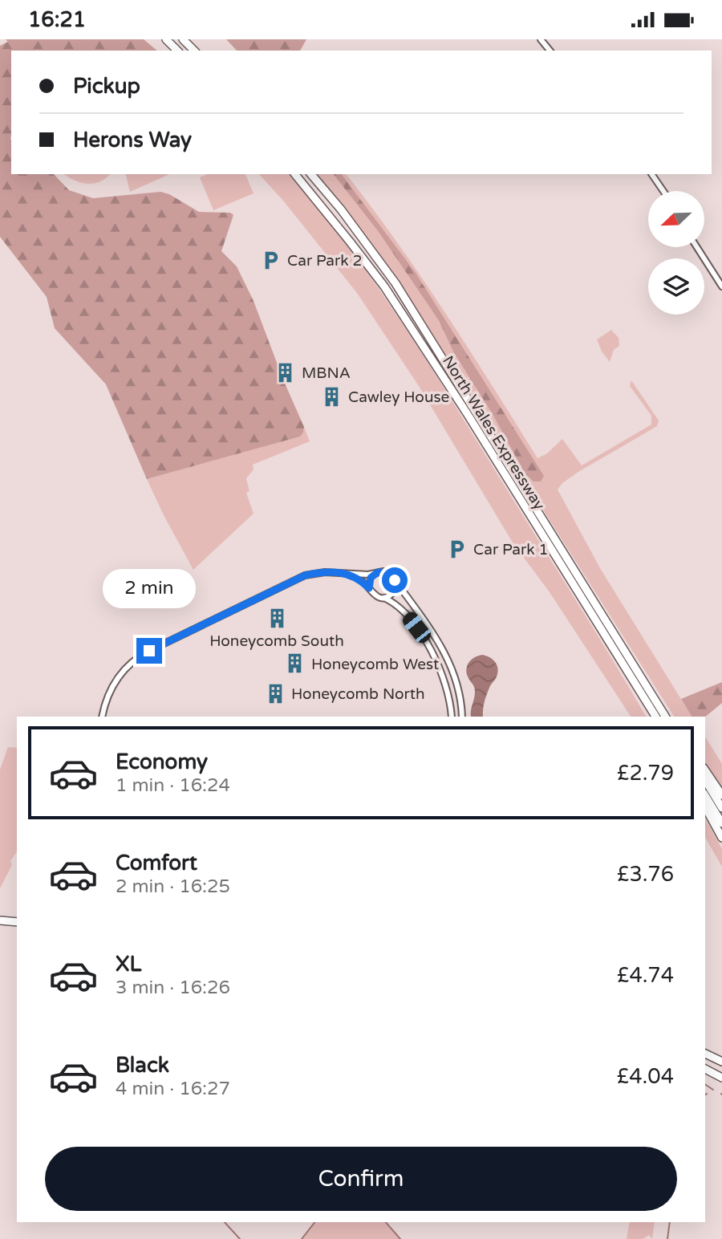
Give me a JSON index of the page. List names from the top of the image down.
{
  "streets": {
    "highway": ["North Wales Expressway"]
  },
  "places": {
    "parking": ["Car Park 2", "Car Park 1"],
    "building": [
      "MBNA",
      "Cawley House",
      "Honeycomb South",
      "Honeycomb West",
      "Honeycomb North"
    ]
  },
  "north": "bottom left",
  "page": {
    "status": "16:21",
    "banner": ["Pickup", "Herons Way"],
    "bubble": "2 min",
    "list": [
      {
        "name": "Economy",
        "note": "1 min · 16:24",
        "value": "£2.79"
      },
      {
        "name": "Comfort",
        "note": "2 min · 16:25",
        "value": "£3.76"
      },
      {
        "name": "XL",
        "note": "3 min · 16:26",
        "value": "£4.74"
      },
      {
        "name": "Black",
        "note": "4 min · 16:27",
        "value": "£4.04"
      }
    ],
    "buttons": "Confirm"
  }
}
